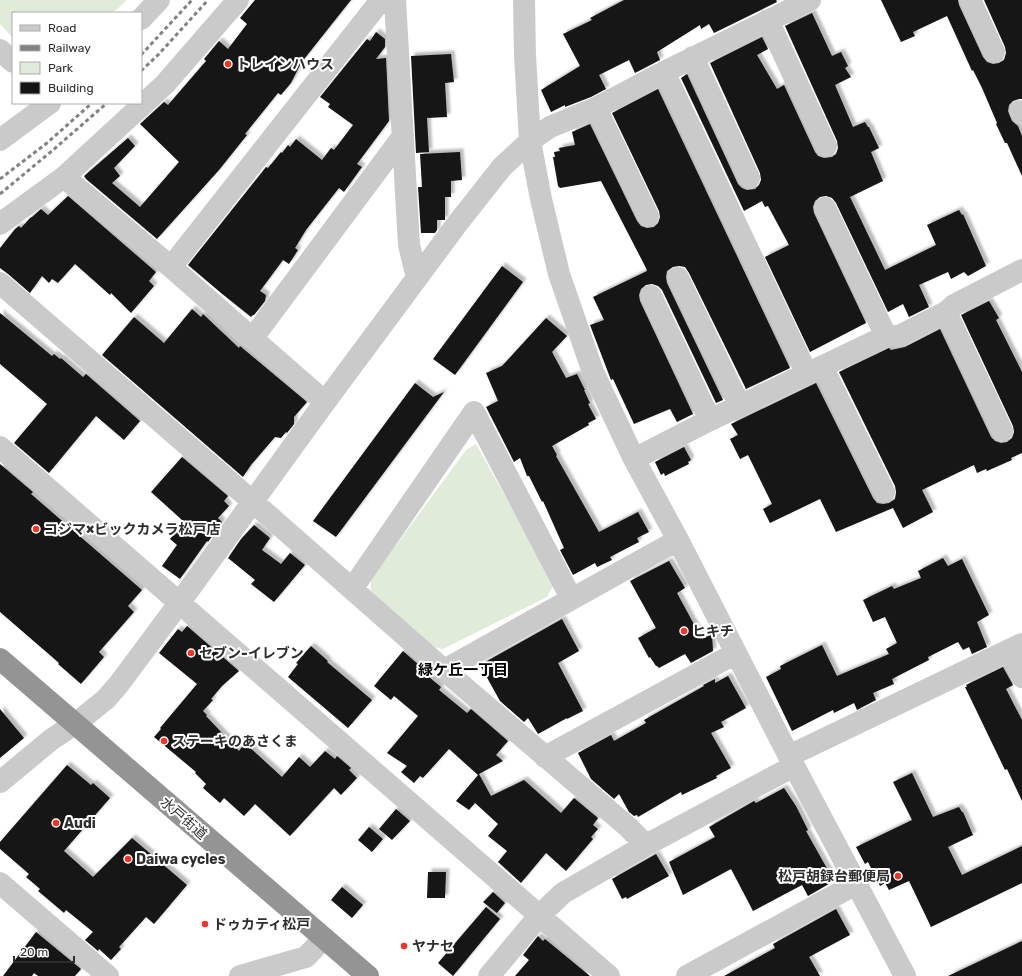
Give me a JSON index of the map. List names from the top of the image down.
{
  "streets": {
    "highway": ["水戸街道"]
  },
  "districts": ["緑ケ丘一丁目"],
  "places": [
    "トレインハウス",
    "コジマ×ビックカメラ松戸店",
    "ヒキチ",
    "セブン-イレブン",
    "ステーキのあさくま",
    "Audi",
    "Daiwa cycles",
    "松戸胡録台郵便局",
    "ドゥカティ松戸",
    "ヤナセ"
  ],
  "legend": [
    "Road",
    "Railway",
    "Park",
    "Building"
  ],
  "scale_bar": "20 m"
}
